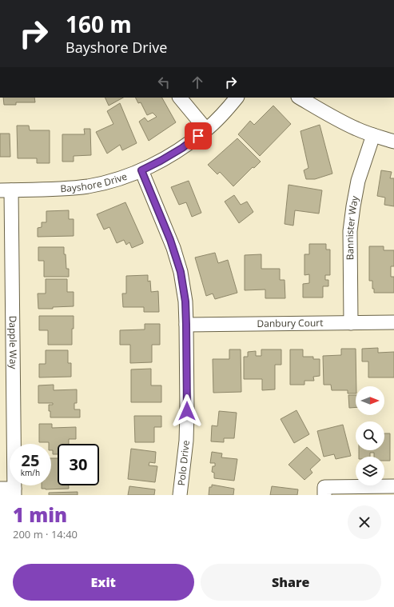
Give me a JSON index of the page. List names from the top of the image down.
{
  "streets": {
    "street": [
      "Bayshore Drive",
      "Bannister Way",
      "Danbury Court",
      "Dapple Way",
      "Polo Drive"
    ]
  },
  "crossings": [
    ["Bayshore Drive", "Dapple Way"],
    ["Bayshore Drive", "Polo Drive"],
    ["Bannister Way", "Danbury Court"],
    ["Danbury Court", "Polo Drive"]
  ],
  "north": "right",
  "page": {
    "turn": ["160 m", "Bayshore Drive"],
    "speed": "25 km/h",
    "limit": "30",
    "heading": ["1 min", "200 m · 14:40"],
    "buttons": ["Exit", "Share"]
  }
}
